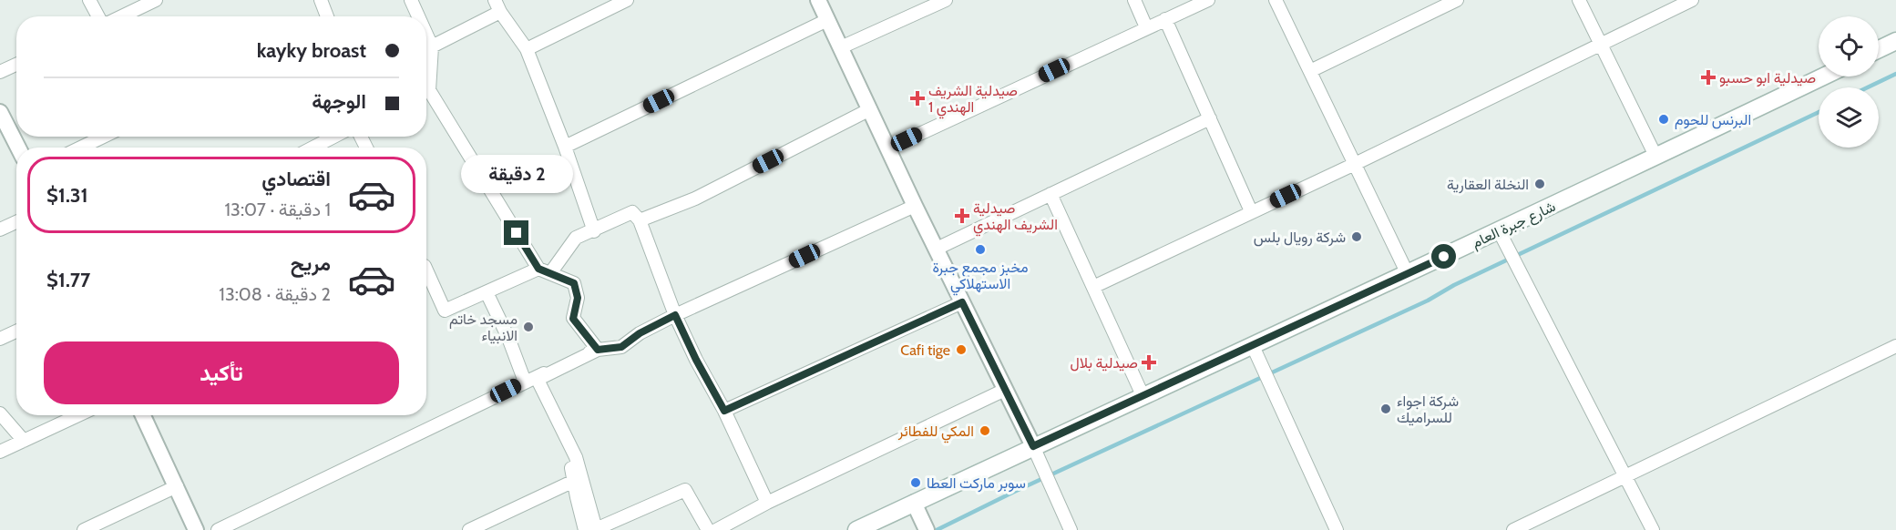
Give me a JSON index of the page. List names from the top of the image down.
{
  "streets": {
    "main road": ["شارع جبرة العام"]
  },
  "places": {
    "health": [
      "صيدلية ابو حسبو",
      "صيدلية الشريف الهندي 1",
      "صيدلية الشريف الهندي",
      "صيدلية بلال"
    ],
    "other": [
      "البرنس للحوم",
      "النخلة العقارية",
      "شركة رويال بلس",
      "مخبز مجمع جبرة الاستهلاكي",
      "مسجد خاتم الانبياء",
      "Cafi tige",
      "شركة اجواء للسراميك",
      "المكي للفطائر",
      "سوبر ماركت العطا"
    ]
  },
  "page": {
    "banner": ["kayky broast", "الوجهة"],
    "bubble": "2 دقيقة",
    "list": [
      {
        "name": "اقتصادي",
        "note": "1 دقيقة · 13:07",
        "value": "$1.31"
      },
      {
        "name": "مريح",
        "note": "2 دقيقة · 13:08",
        "value": "$1.77"
      }
    ],
    "buttons": "تأكيد"
  }
}
